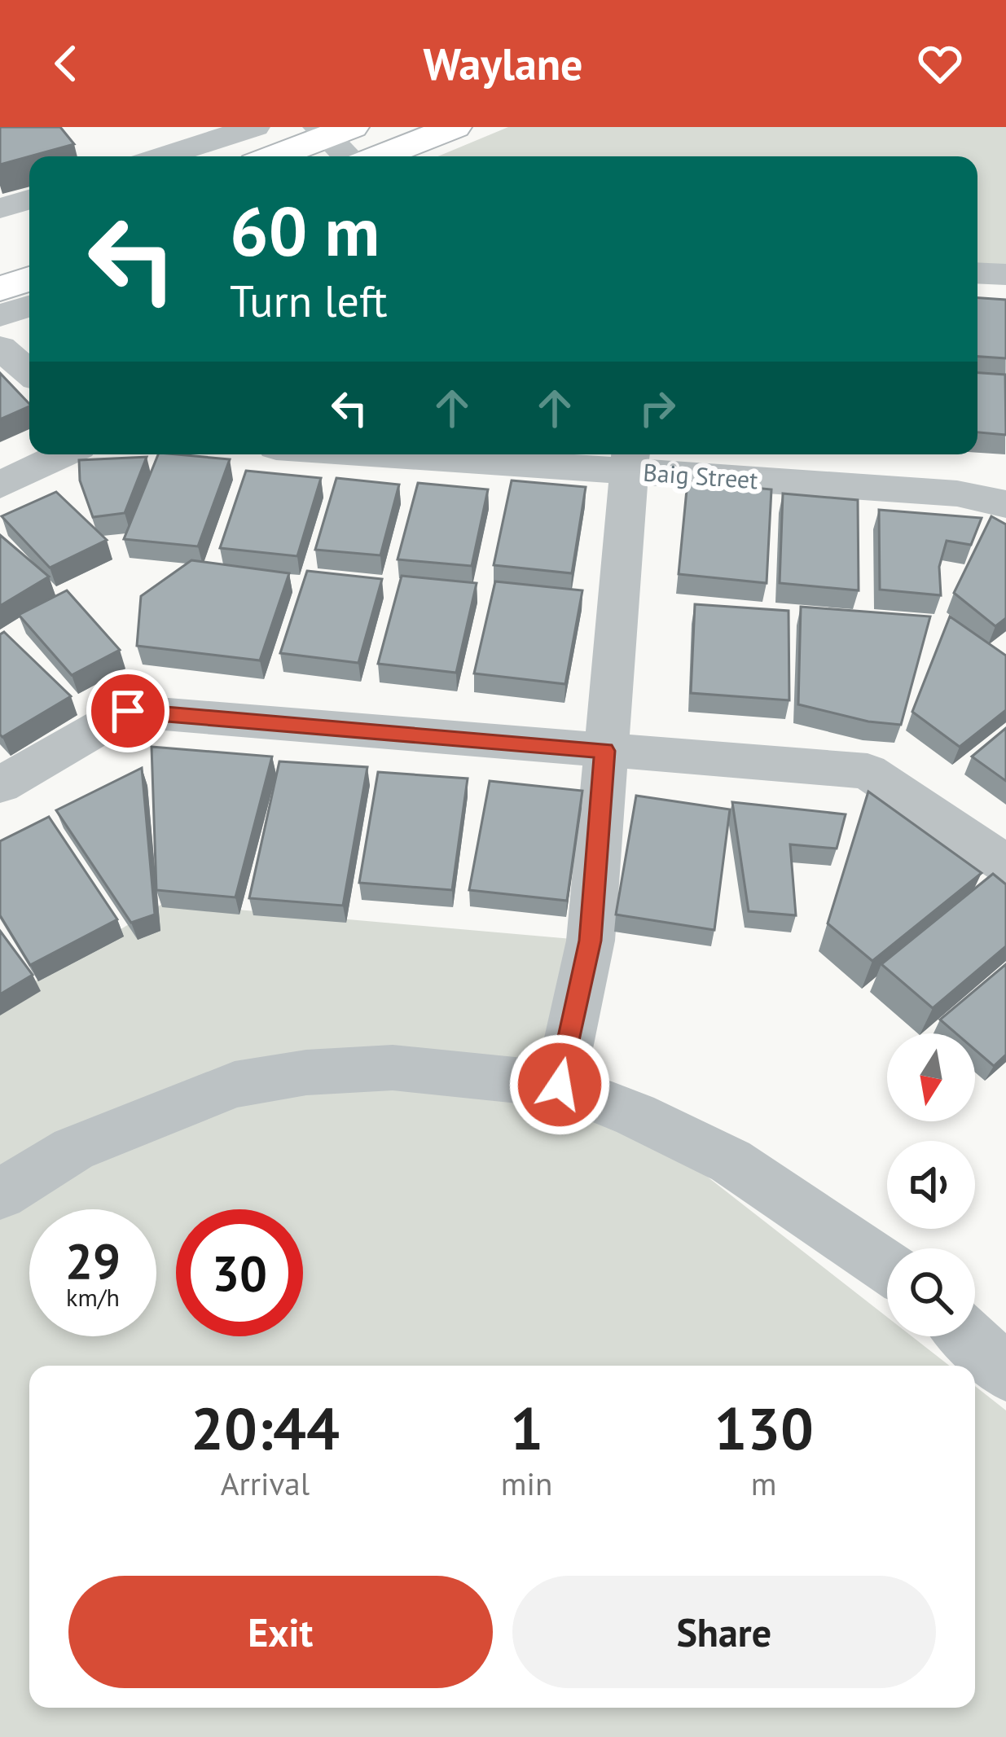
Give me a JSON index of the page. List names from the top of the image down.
{
  "streets": {
    "street": ["Baig Street"]
  },
  "north": "bottom",
  "page": {
    "header": "Waylane",
    "turn": ["60 m", "Turn left"],
    "speed": "29 km/h",
    "limit": "30",
    "eta": [
      "20:44",
      "Arrival",
      "1",
      "min",
      "130",
      "m"
    ],
    "buttons": ["Exit", "Share"]
  }
}
